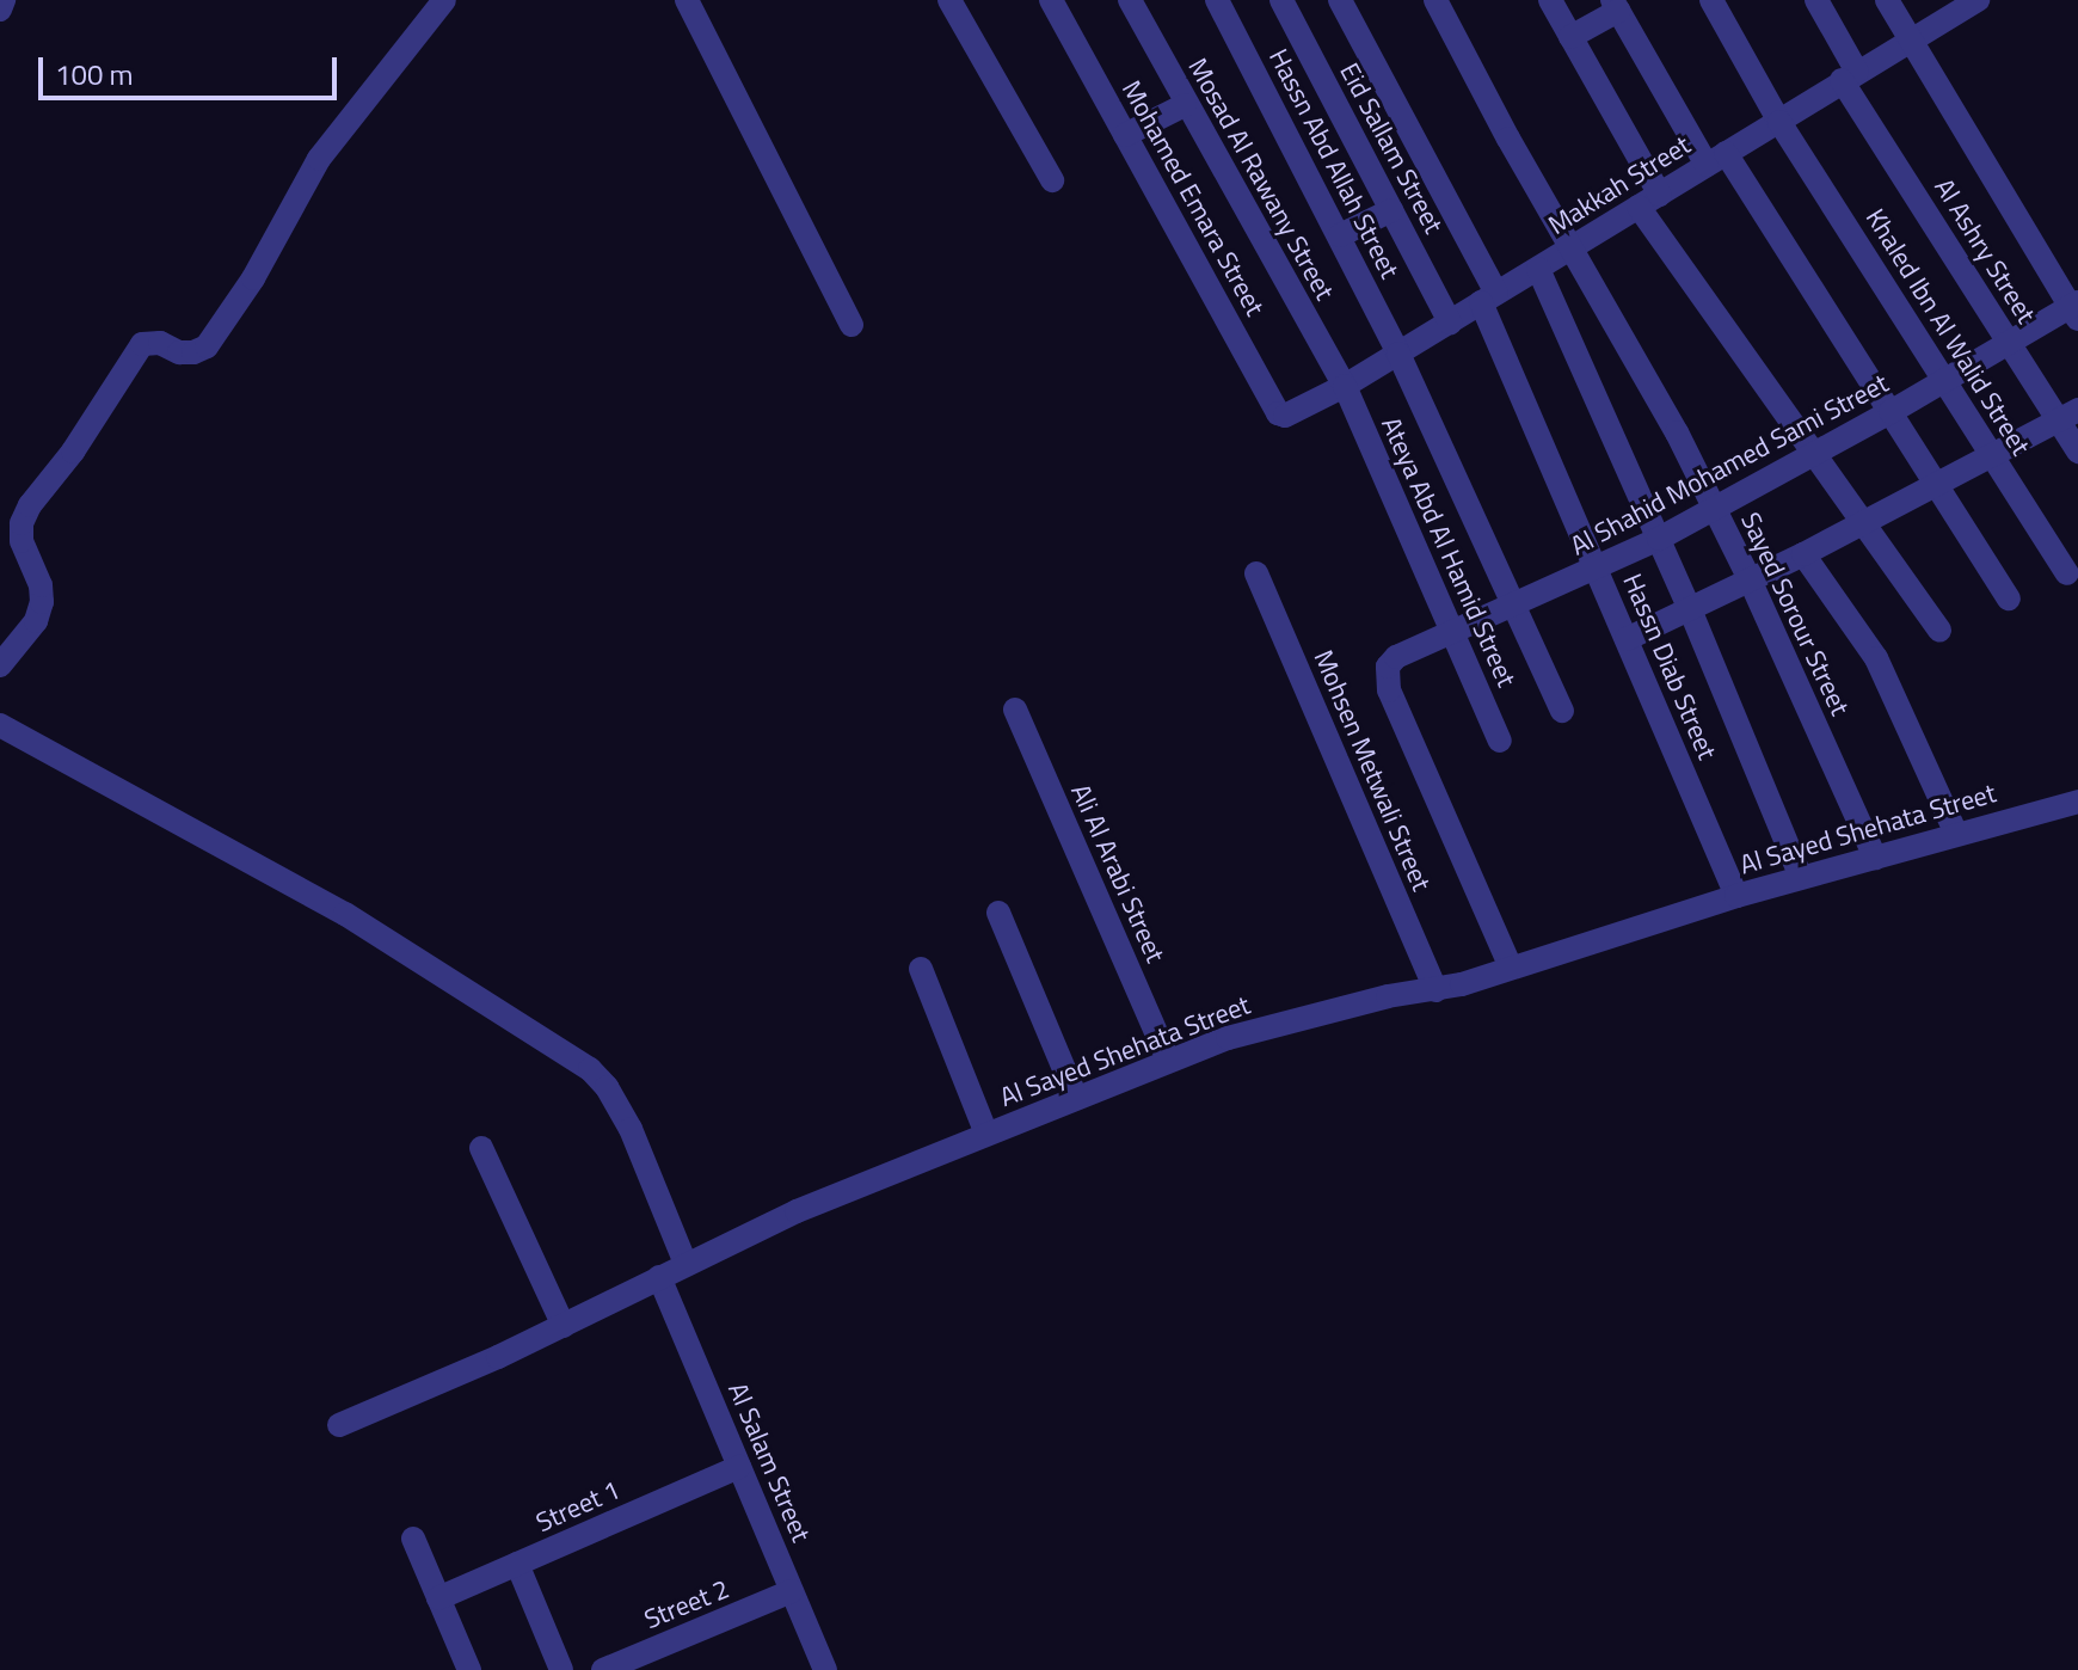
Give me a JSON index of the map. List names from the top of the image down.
{
  "streets": {
    "street": [
      "Eid Sallam Street",
      "Hassn Abd Allah Street",
      "Mosad Al Rawany Street",
      "Makkah Street",
      "Mohamed Emara Street",
      "Al Ashry Street",
      "Khaled Ibn Al Walid Street",
      "Al Shahid Mohamed Sami Street",
      "Ateya Abd Al Hamid Street",
      "Sayed Sorour Street",
      "Hassn Diab Street",
      "Mohsen Metwali Street",
      "Al Sayed Shehata Street",
      "Ali Al Arabi Street",
      "Al Salam Street",
      "Street 1",
      "Street 2"
    ]
  },
  "crossings": [
    ["Eid Sallam Street", "Makkah Street"],
    ["Hassn Abd Allah Street", "Makkah Street"],
    ["Hassn Abd Allah Street", "Al Shahid Mohamed Sami Street"],
    ["Mosad Al Rawany Street", "Makkah Street"],
    ["Mosad Al Rawany Street", "Ateya Abd Al Hamid Street"],
    ["Makkah Street", "Mohamed Emara Street"],
    ["Makkah Street", "Al Ashry Street"],
    ["Makkah Street", "Khaled Ibn Al Walid Street"],
    ["Makkah Street", "Ateya Abd Al Hamid Street"],
    ["Makkah Street", "Sayed Sorour Street"],
    ["Makkah Street", "Hassn Diab Street"],
    ["Al Ashry Street", "Al Shahid Mohamed Sami Street"],
    ["Khaled Ibn Al Walid Street", "Al Shahid Mohamed Sami Street"],
    ["Al Shahid Mohamed Sami Street", "Ateya Abd Al Hamid Street"],
    ["Al Shahid Mohamed Sami Street", "Sayed Sorour Street"],
    ["Al Shahid Mohamed Sami Street", "Hassn Diab Street"],
    ["Al Shahid Mohamed Sami Street", "Al Sayed Shehata Street"],
    ["Sayed Sorour Street", "Al Sayed Shehata Street"],
    ["Hassn Diab Street", "Al Sayed Shehata Street"],
    ["Mohsen Metwali Street", "Al Sayed Shehata Street"],
    ["Al Sayed Shehata Street", "Ali Al Arabi Street"],
    ["Al Sayed Shehata Street", "Al Salam Street"],
    ["Al Salam Street", "Street 1"],
    ["Al Salam Street", "Street 2"]
  ],
  "scale_bar": "100 m"
}
